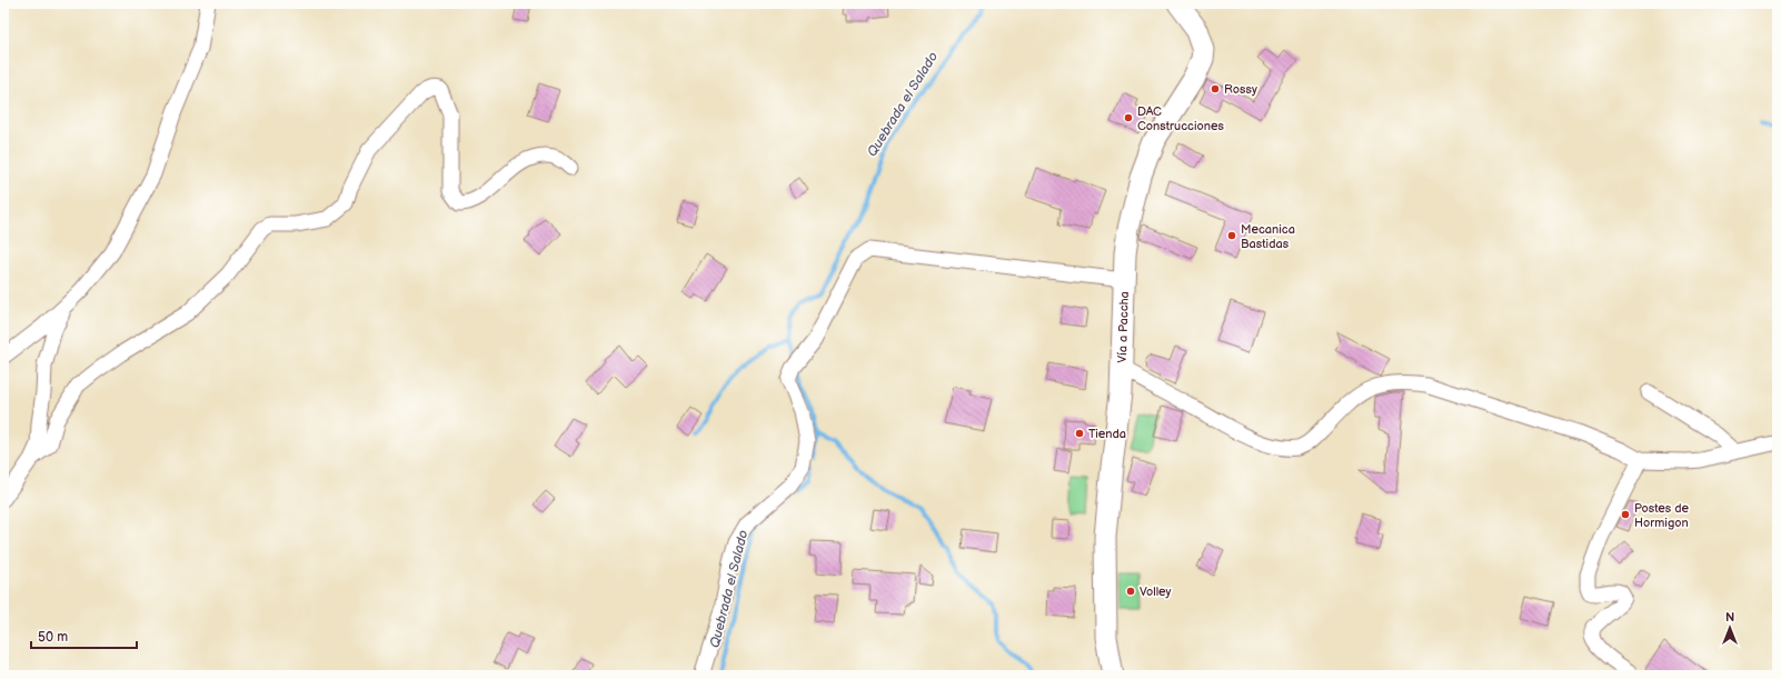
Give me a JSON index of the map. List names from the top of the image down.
{
  "streets": {
    "main road": ["Vía a Paccha"]
  },
  "water": ["Quebrada el Salado"],
  "places": [
    "Rossy",
    "DAC Construcciones",
    "Mecanica Bastidas",
    "Tienda",
    "Postes de Hormigon",
    "Volley"
  ],
  "scale_bar": "50 m",
  "north": "top"
}
